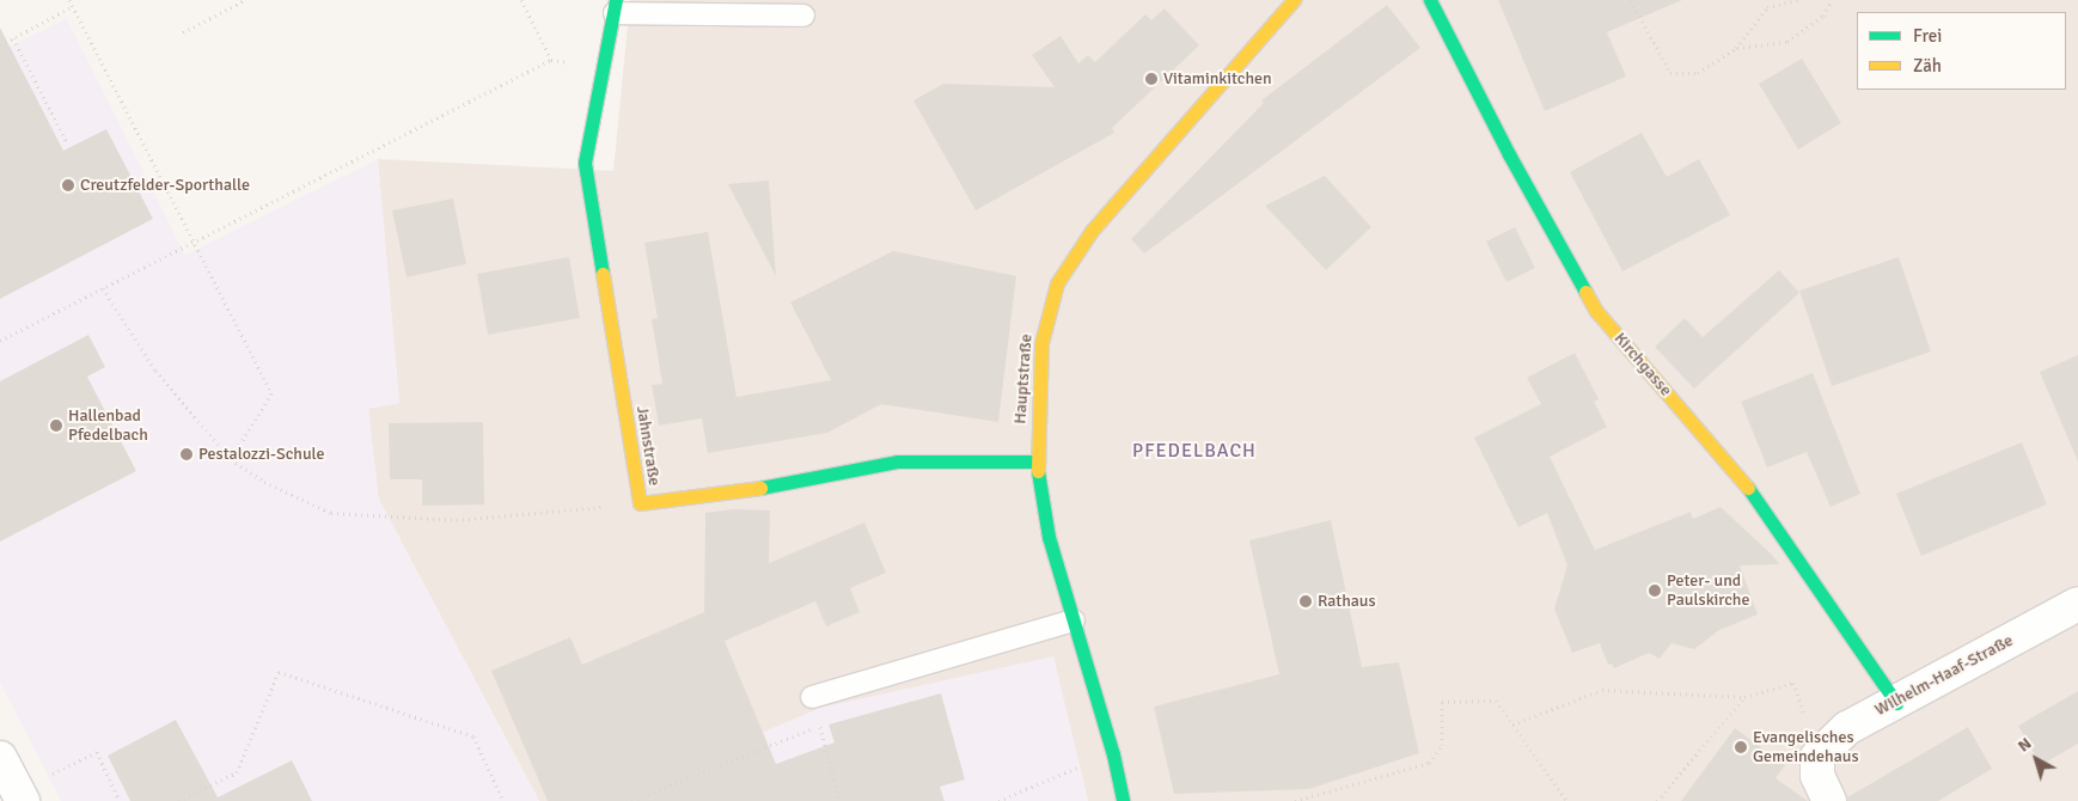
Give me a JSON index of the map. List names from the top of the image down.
{
  "streets": {
    "street": [
      "Kirchgasse",
      "Hauptstraße",
      "Jahnstraße",
      "Wilhelm-Haaf-Straße"
    ]
  },
  "crossings": [
    ["Kirchgasse", "Wilhelm-Haaf-Straße"],
    ["Hauptstraße", "Jahnstraße"]
  ],
  "districts": ["PFEDELBACH"],
  "places": [
    "Vitaminkitchen",
    "Creutzfelder-Sporthalle",
    "Hallenbad Pfedelbach",
    "Pestalozzi-Schule",
    "Peter- und Paulskirche",
    "Rathaus",
    "Evangelisches Gemeindehaus"
  ],
  "legend": ["Frei", "Zäh"],
  "north": "top left"
}
